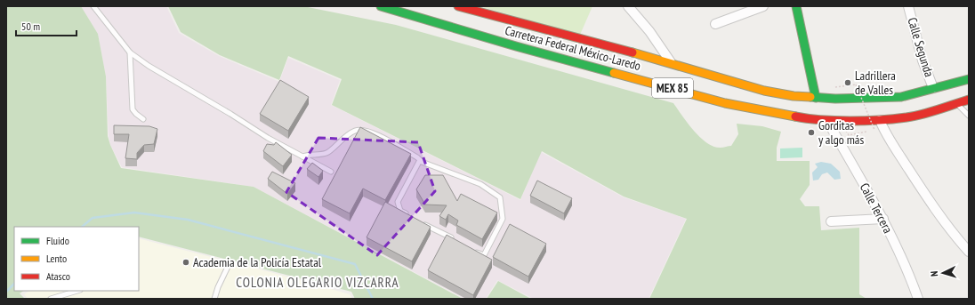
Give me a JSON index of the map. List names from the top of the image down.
{
  "streets": {
    "main road": ["Carretera Federal México-Laredo", "MEX 85"],
    "street": ["Calle Segunda", "Calle Tercera"]
  },
  "crossings": [
    ["Calle Segunda", "Carretera Federal México-Laredo"],
    ["Carretera Federal México-Laredo", "Calle Tercera"]
  ],
  "districts": ["COLONIA OLEGARIO VIZCARRA"],
  "places": ["Ladrillera de Valles", "Gorditas y algo más", "Academia de la Policía Estatal"],
  "legend": ["Fluido", "Lento", "Atasco"],
  "scale_bar": "50 m",
  "north": "left"
}
